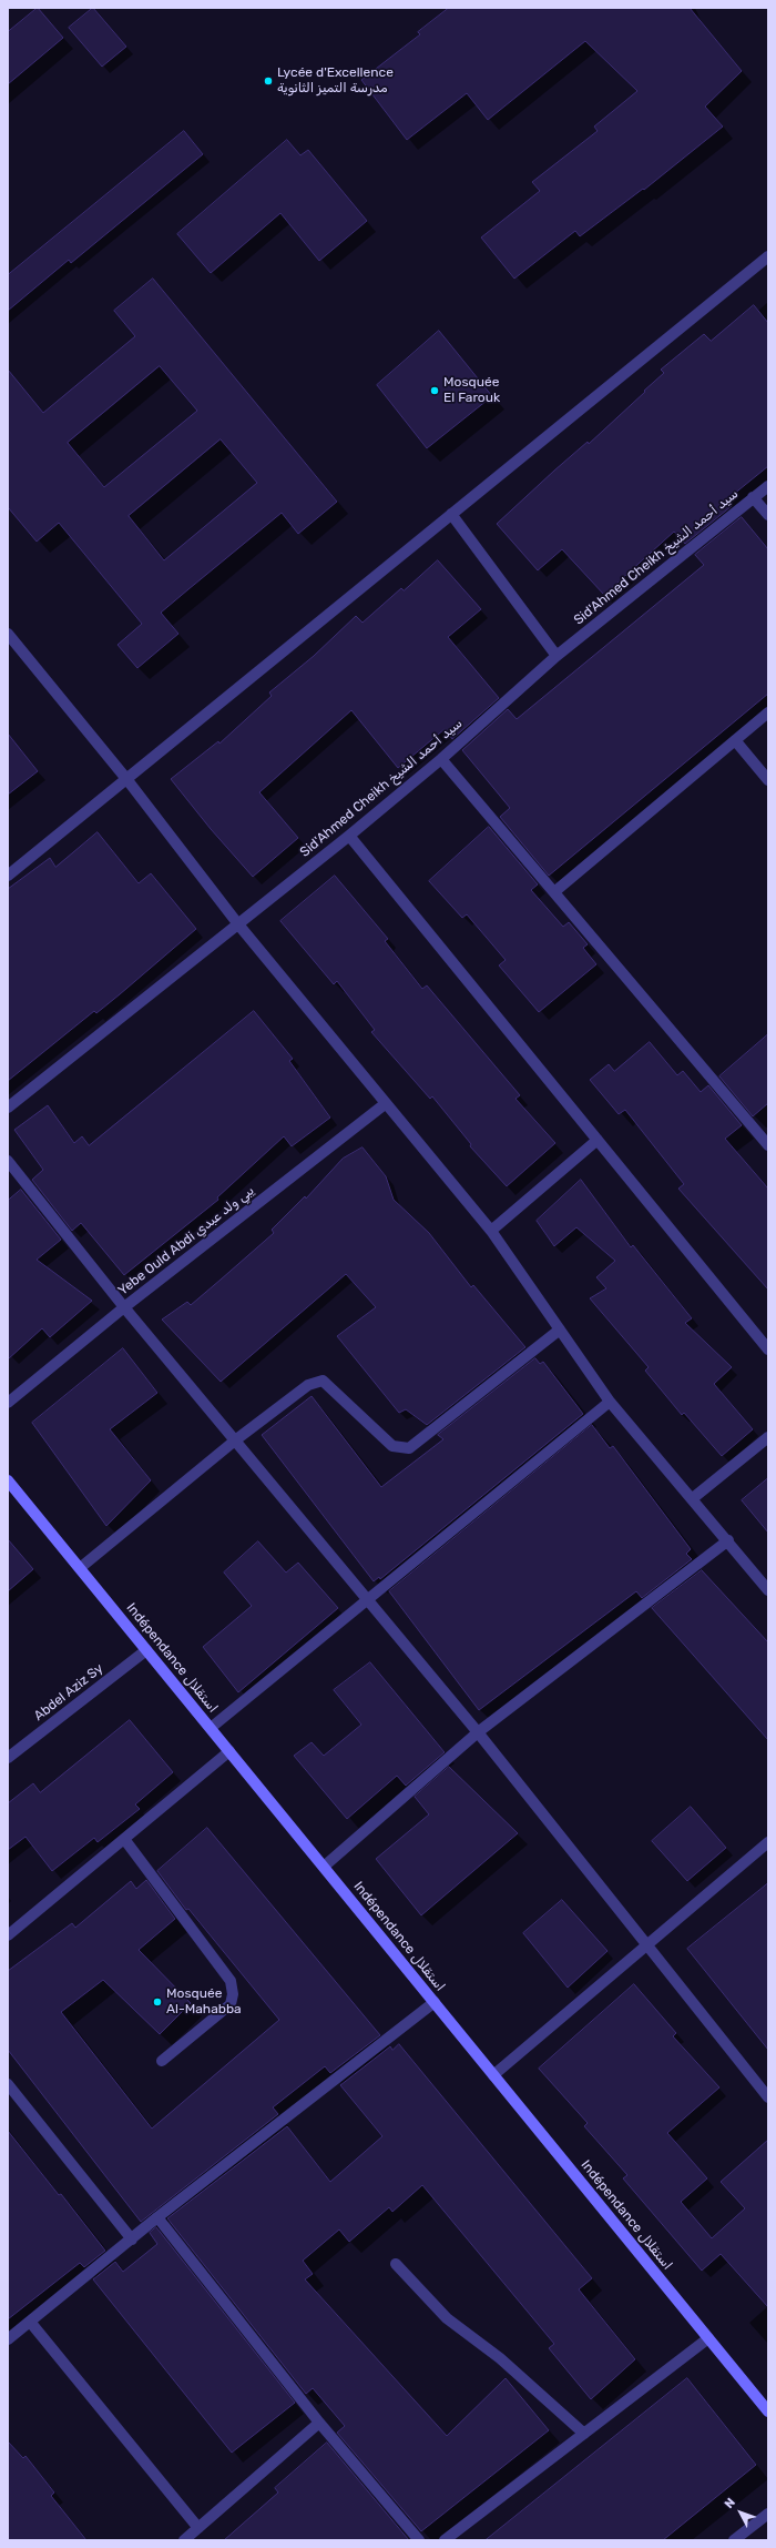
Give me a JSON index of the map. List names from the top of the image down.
{
  "streets": {
    "street": [
      "Sid'Ahmed Cheikh سيد أحمد الشيخ",
      "Yebe Ould Abdi يبي ولد عبدي",
      "Indépendance استقلال",
      "Abdel Aziz Sy"
    ]
  },
  "crossings": [
    ["Indépendance استقلال", "Abdel Aziz Sy"]
  ],
  "places": ["Lycée d'Excellence مدرسة التميز الثانوية", "Mosquée El Farouk", "Mosquée Al-Mahabba"],
  "north": "top left"
}
